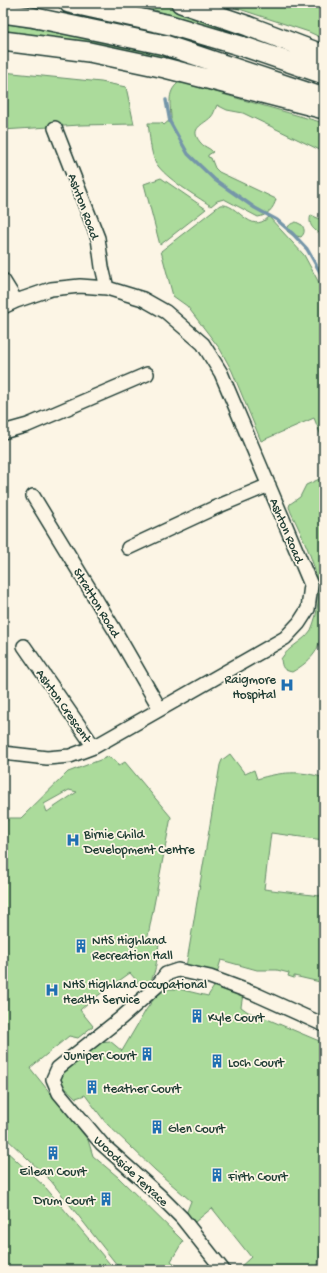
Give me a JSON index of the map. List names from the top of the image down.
{
  "streets": {
    "street": [
      "Ashton Road",
      "Stratton Road",
      "Ashton Crescent",
      "Woodside Terrace"
    ]
  },
  "crossings": [
    ["Ashton Road", "Stratton Road"],
    ["Ashton Road", "Ashton Crescent"]
  ],
  "places": {
    "hospital": ["Raigmore Hospital", "Birnie Child Development Centre", "NHS Highland Occupational Health Service"],
    "building": [
      "NHS Highland Recreation Hall",
      "Kyle Court",
      "Juniper Court",
      "Loch Court",
      "Heather Court",
      "Glen Court",
      "Eilean Court",
      "Firth Court",
      "Drum Court"
    ]
  }
}
